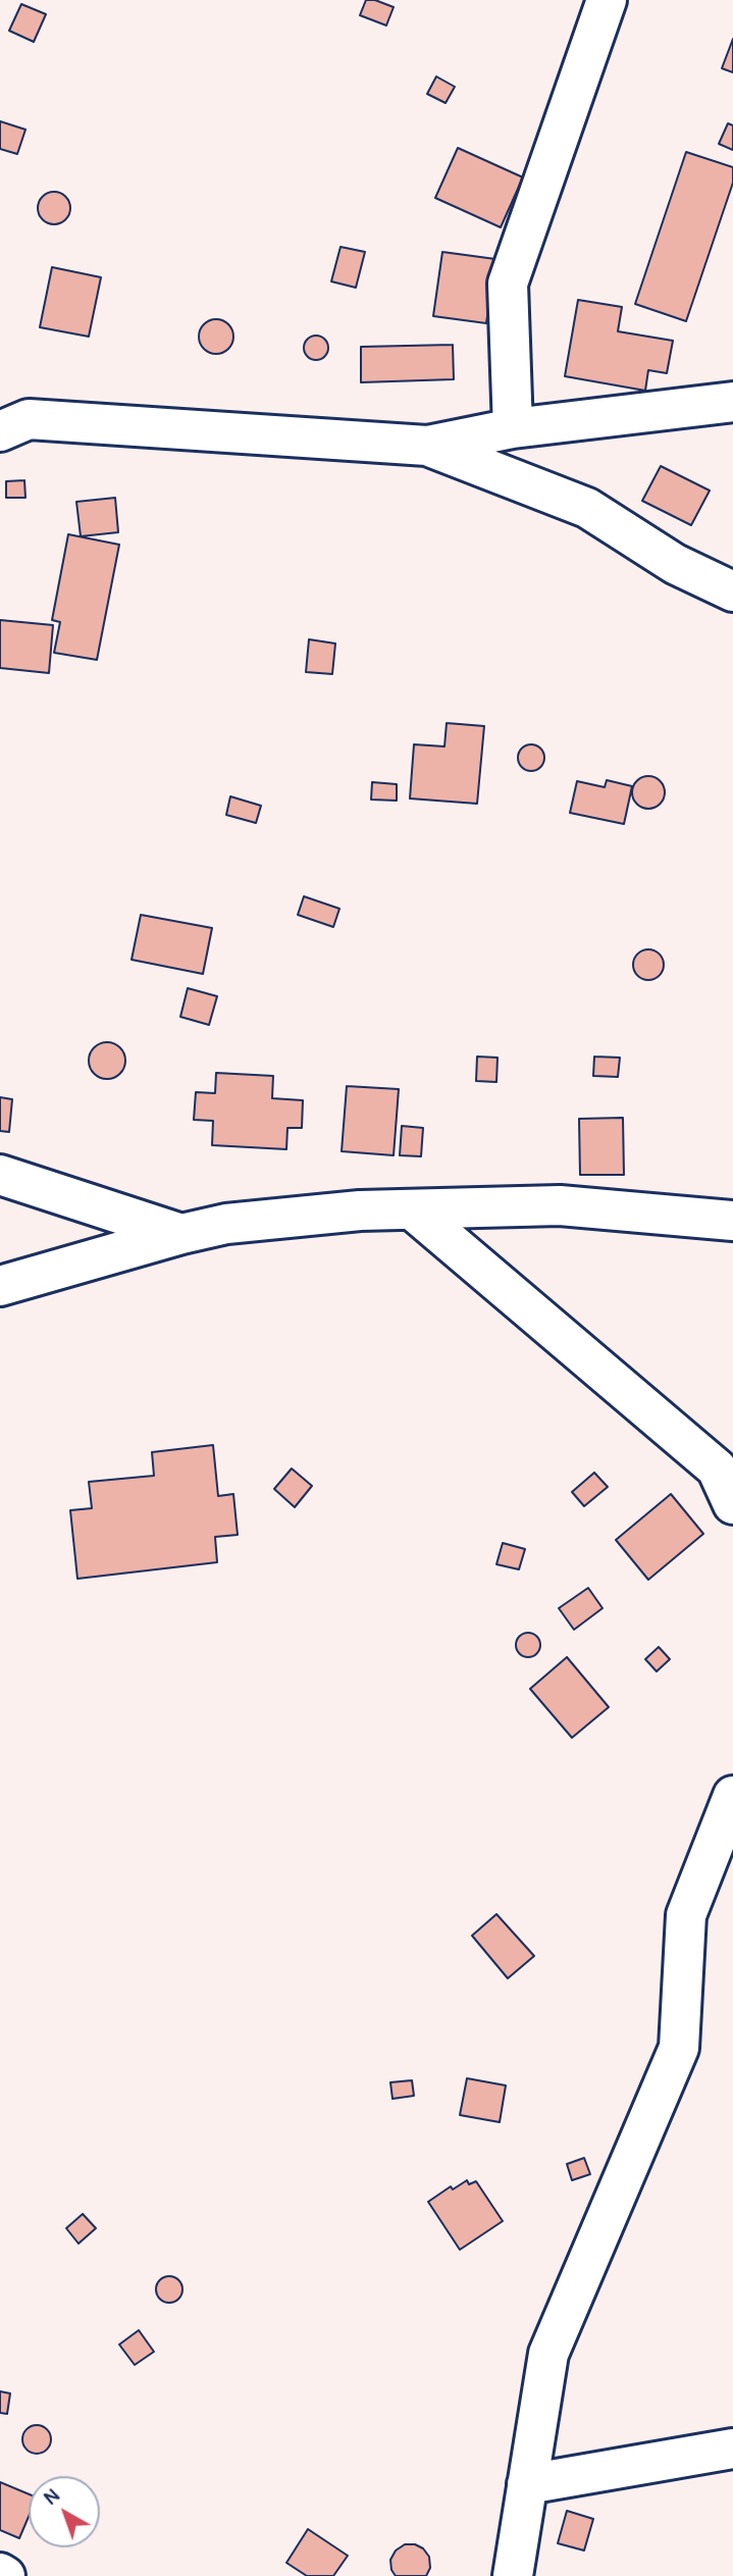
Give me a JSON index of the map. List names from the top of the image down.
{
  "north": "top left"
}
